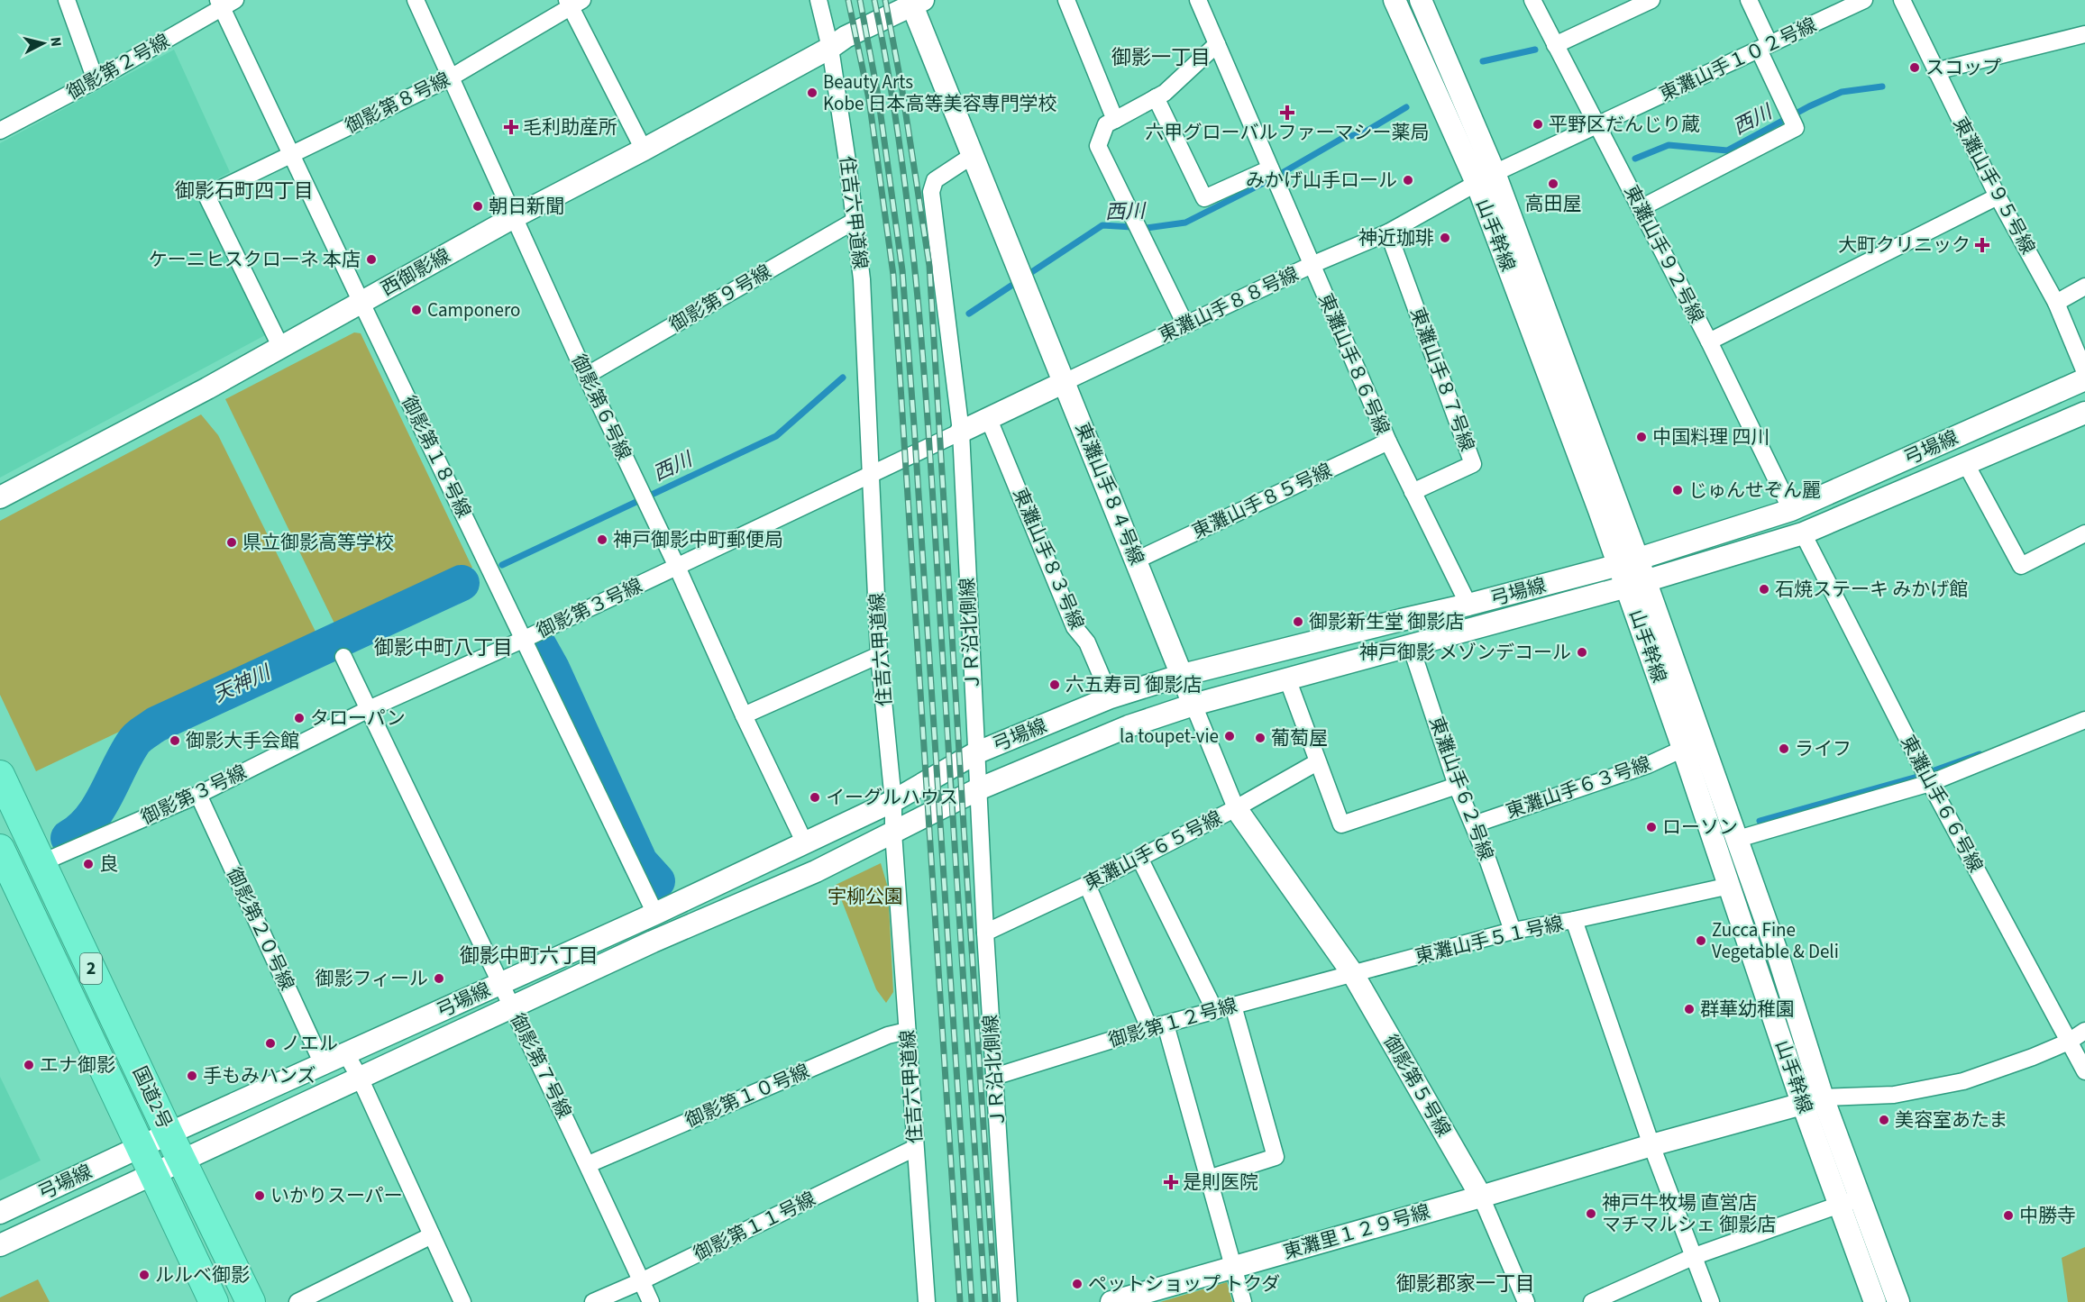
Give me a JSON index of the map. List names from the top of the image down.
{
  "streets": {
    "highway": ["2", "国道2号"],
    "street": [
      "東灘山手１０２号線",
      "御影第２号線",
      "御影第８号線",
      "東灘山手９５号線",
      "住吉六甲道線",
      "山手幹線",
      "東灘山手９２号線",
      "西御影線",
      "御影第９号線",
      "東灘山手８８号線",
      "東灘山手８６号線",
      "東灘山手８７号線",
      "御影第６号線",
      "弓場線",
      "御影第１８号線",
      "東灘山手８４号線",
      "東灘山手８５号線",
      "東灘山手８３号線",
      "御影第３号線",
      "ＪＲ沿北側線",
      "東灘山手６３号線",
      "東灘山手６２号線",
      "東灘山手６６号線",
      "東灘山手６５号線",
      "御影第２０号線",
      "東灘山手５１号線",
      "御影第１２号線",
      "御影第７号線",
      "御影第５号線",
      "御影第１０号線",
      "御影第１１号線",
      "東灘里１２９号線"
    ]
  },
  "crossings": [
    ["東灘山手１０２号線", "山手幹線"],
    ["東灘山手１０２号線", "東灘山手９２号線"],
    ["東灘山手１０２号線", "東灘山手８８号線"],
    ["御影第２号線", "御影第１８号線"],
    ["御影第８号線", "西御影線"],
    ["御影第８号線", "御影第６号線"],
    ["御影第８号線", "御影第１８号線"],
    ["住吉六甲道線", "西御影線"],
    ["住吉六甲道線", "御影第９号線"],
    ["住吉六甲道線", "弓場線"],
    ["住吉六甲道線", "御影第３号線"],
    ["住吉六甲道線", "御影第１０号線"],
    ["住吉六甲道線", "御影第１１号線"],
    ["山手幹線", "東灘山手８８号線"],
    ["山手幹線", "弓場線"],
    ["山手幹線", "東灘山手６３号線"],
    ["東灘山手９２号線", "弓場線"],
    ["西御影線", "御影第６号線"],
    ["西御影線", "御影第１８号線"],
    ["御影第９号線", "御影第６号線"],
    ["東灘山手８８号線", "東灘山手８６号線"],
    ["東灘山手８８号線", "東灘山手８７号線"],
    ["東灘山手８８号線", "東灘山手８４号線"],
    ["東灘山手８８号線", "東灘山手８３号線"],
    ["東灘山手８８号線", "御影第３号線"],
    ["東灘山手８８号線", "ＪＲ沿北側線"],
    ["東灘山手８６号線", "東灘山手８７号線"],
    ["東灘山手８６号線", "弓場線"],
    ["東灘山手８６号線", "東灘山手８５号線"],
    ["御影第６号線", "弓場線"],
    ["御影第６号線", "御影第３号線"],
    ["弓場線", "御影第１８号線"],
    ["弓場線", "東灘山手８４号線"],
    ["弓場線", "東灘山手８３号線"],
    ["弓場線", "ＪＲ沿北側線"],
    ["弓場線", "東灘山手６２号線"],
    ["弓場線", "東灘山手６６号線"],
    ["弓場線", "御影第２０号線"],
    ["弓場線", "御影第７号線"],
    ["弓場線", "国道2号"],
    ["御影第１８号線", "御影第３号線"],
    ["東灘山手８４号線", "東灘山手８５号線"],
    ["東灘山手８４号線", "ＪＲ沿北側線"],
    ["御影第３号線", "ＪＲ沿北側線"],
    ["御影第３号線", "御影第２０号線"],
    ["御影第３号線", "御影第７号線"],
    ["御影第３号線", "国道2号"],
    ["ＪＲ沿北側線", "東灘山手６５号線"],
    ["ＪＲ沿北側線", "御影第１２号線"],
    ["東灘山手６３号線", "東灘山手６２号線"],
    ["東灘山手６２号線", "東灘山手５１号線"],
    ["東灘山手５１号線", "御影第１２号線"],
    ["東灘山手５１号線", "御影第５号線"],
    ["御影第１２号線", "御影第５号線"],
    ["御影第７号線", "御影第１０号線"],
    ["御影第７号線", "御影第１１号線"],
    ["御影第５号線", "東灘里１２９号線"]
  ],
  "districts": [
    "御影一丁目",
    "御影石町四丁目",
    "御影中町八丁目",
    "御影中町六丁目",
    "御影郡家一丁目"
  ],
  "water": ["西川", "天神川"],
  "parks": ["宇柳公園"],
  "places": {
    "other": [
      "スコップ",
      "Beauty Arts Kobe 日本高等美容専門学校",
      "平野区だんじり蔵",
      "みかげ山手ロール",
      "高田屋",
      "朝日新聞",
      "神近珈琲",
      "ケーニヒスクローネ 本店",
      "Camponero",
      "中国料理 四川",
      "じゅんせぞん麗",
      "神戸御影中町郵便局",
      "県立御影高等学校",
      "石焼ステーキ みかげ館",
      "御影新生堂 御影店",
      "神戸御影 メゾンデコール",
      "六五寿司 御影店",
      "タローパン",
      "la toupet-vie",
      "葡萄屋",
      "御影大手会館",
      "ライフ",
      "イーグルハウス",
      "ローソン",
      "良",
      "Zucca Fine Vegetable & Deli",
      "御影フィール",
      "群華幼稚園",
      "ノエル",
      "エナ御影",
      "手もみハンズ",
      "美容室あたま",
      "いかりスーパー",
      "神戸牛牧場 直営店 マチマルシェ 御影店",
      "中勝寺",
      "ルルベ御影",
      "ペットショップ トクダ"
    ],
    "health": [
      "六甲グローバルファーマシー薬局",
      "毛利助産所",
      "大町クリニック",
      "是則医院"
    ]
  },
  "north": "right"
}
